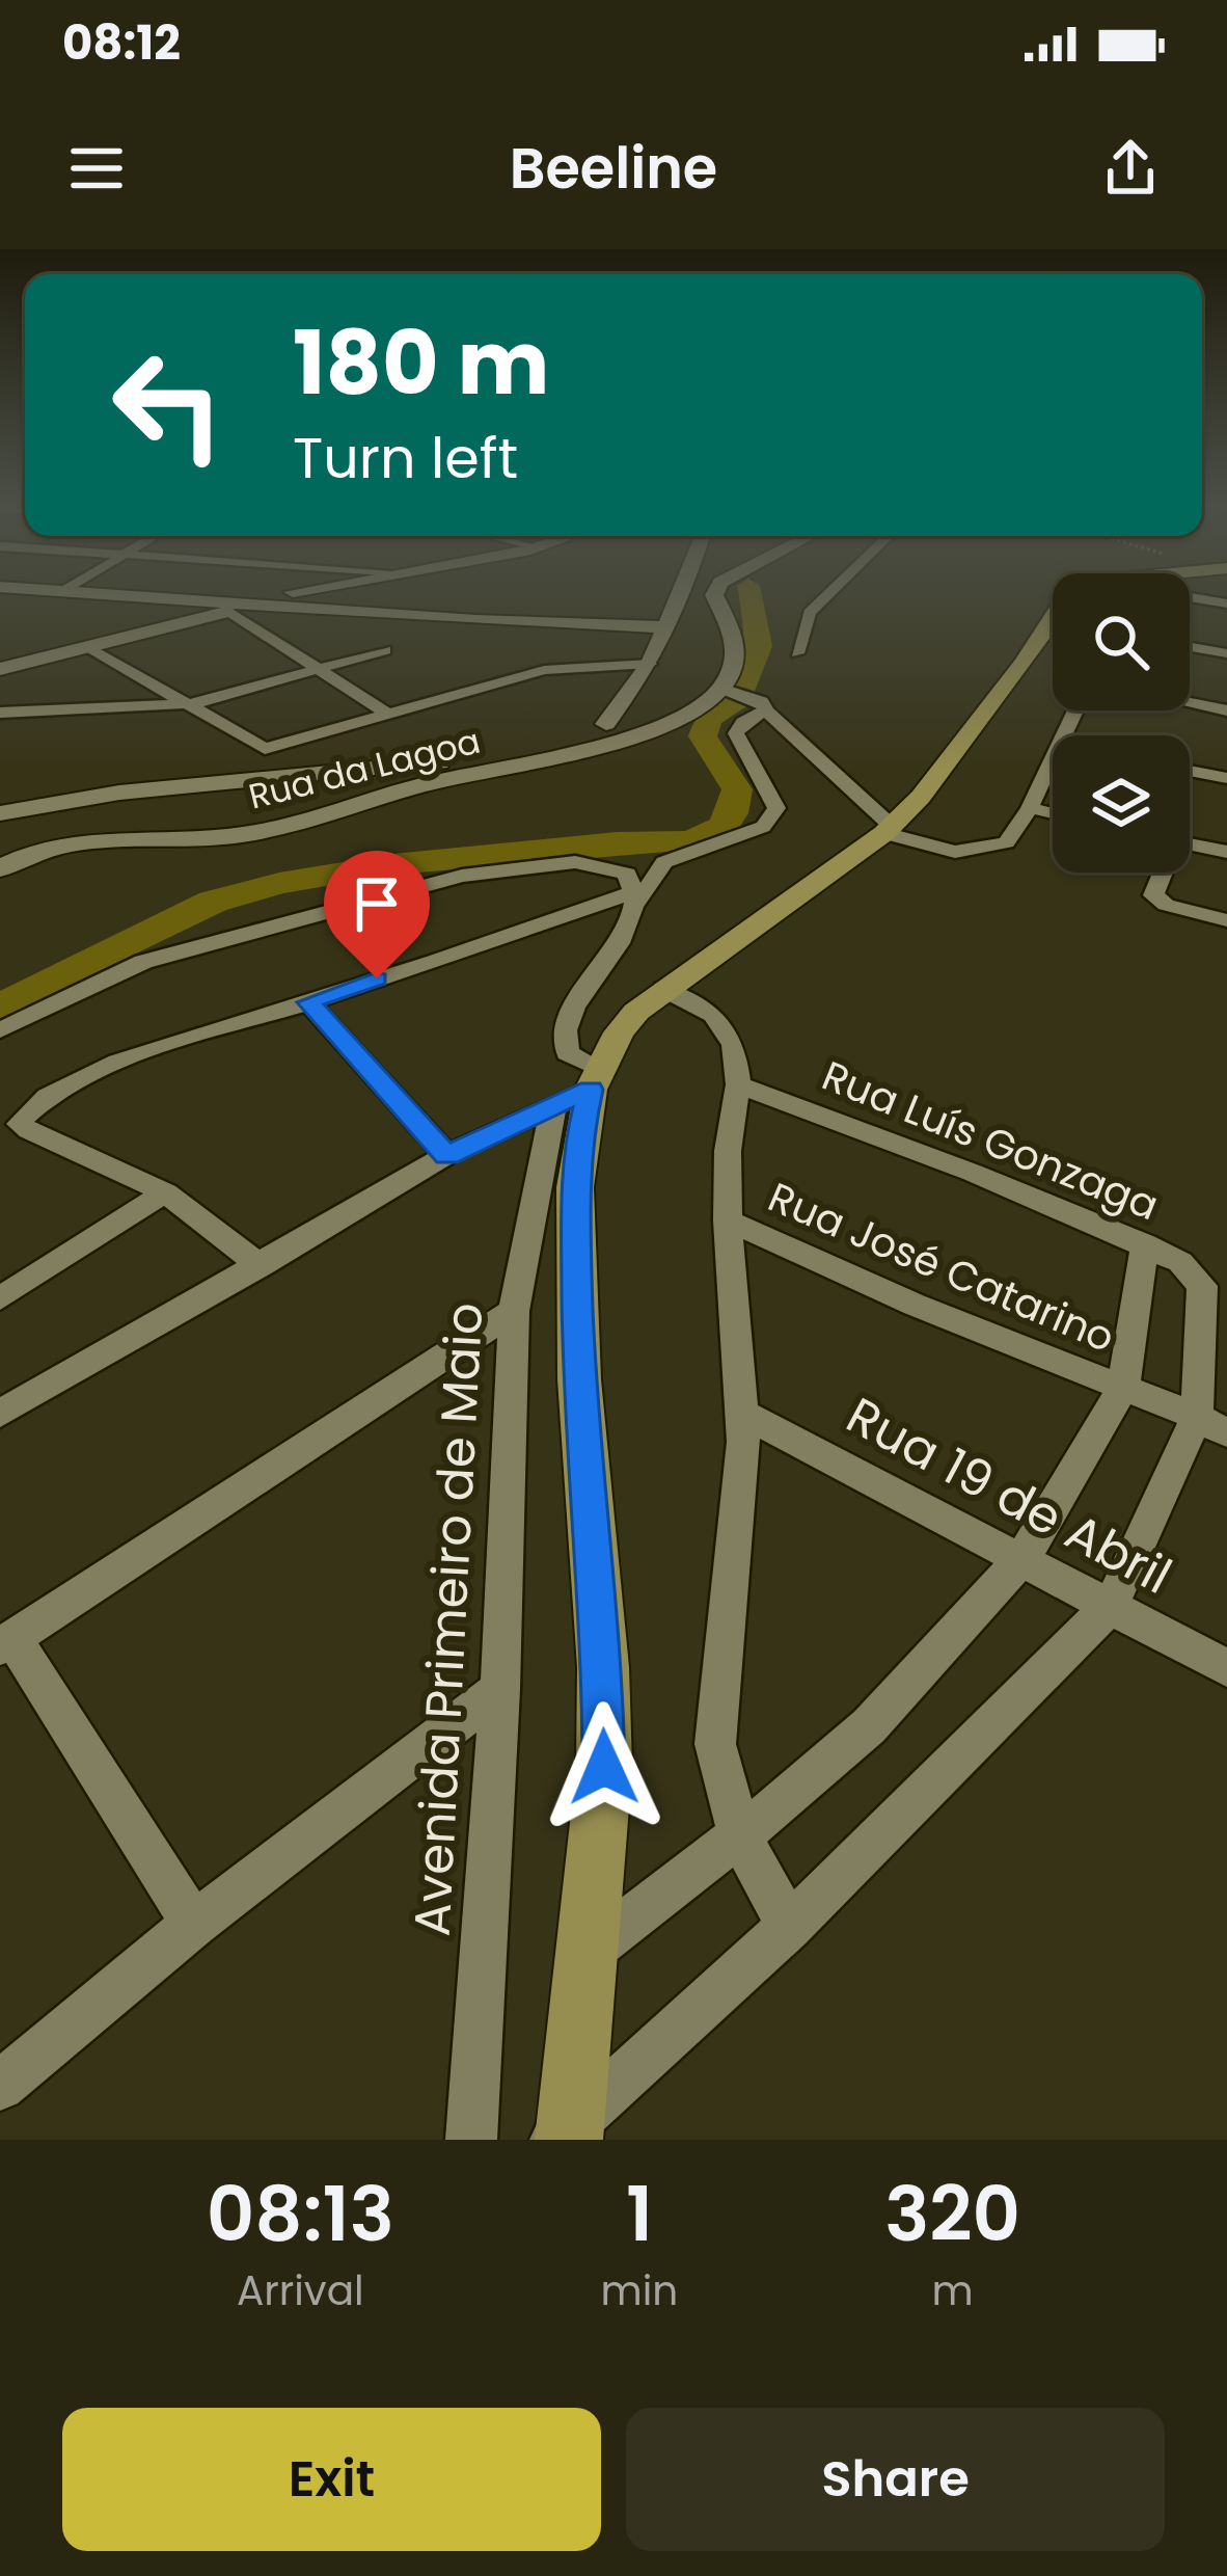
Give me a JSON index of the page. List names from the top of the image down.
{
  "streets": {
    "street": [
      "Rua da Lagoa",
      "Rua Luís Gonzaga",
      "Rua José Catarino",
      "Rua 19 de Abril",
      "Avenida Primeiro de Maio"
    ]
  },
  "crossings": [
    ["Rua Luís Gonzaga", "Rua José Catarino"]
  ],
  "page": {
    "status": "08:12",
    "header": "Beeline",
    "turn": ["180 m", "Turn left"],
    "eta": [
      "08:13",
      "Arrival",
      "1",
      "min",
      "320",
      "m"
    ],
    "buttons": ["Exit", "Share"]
  }
}
